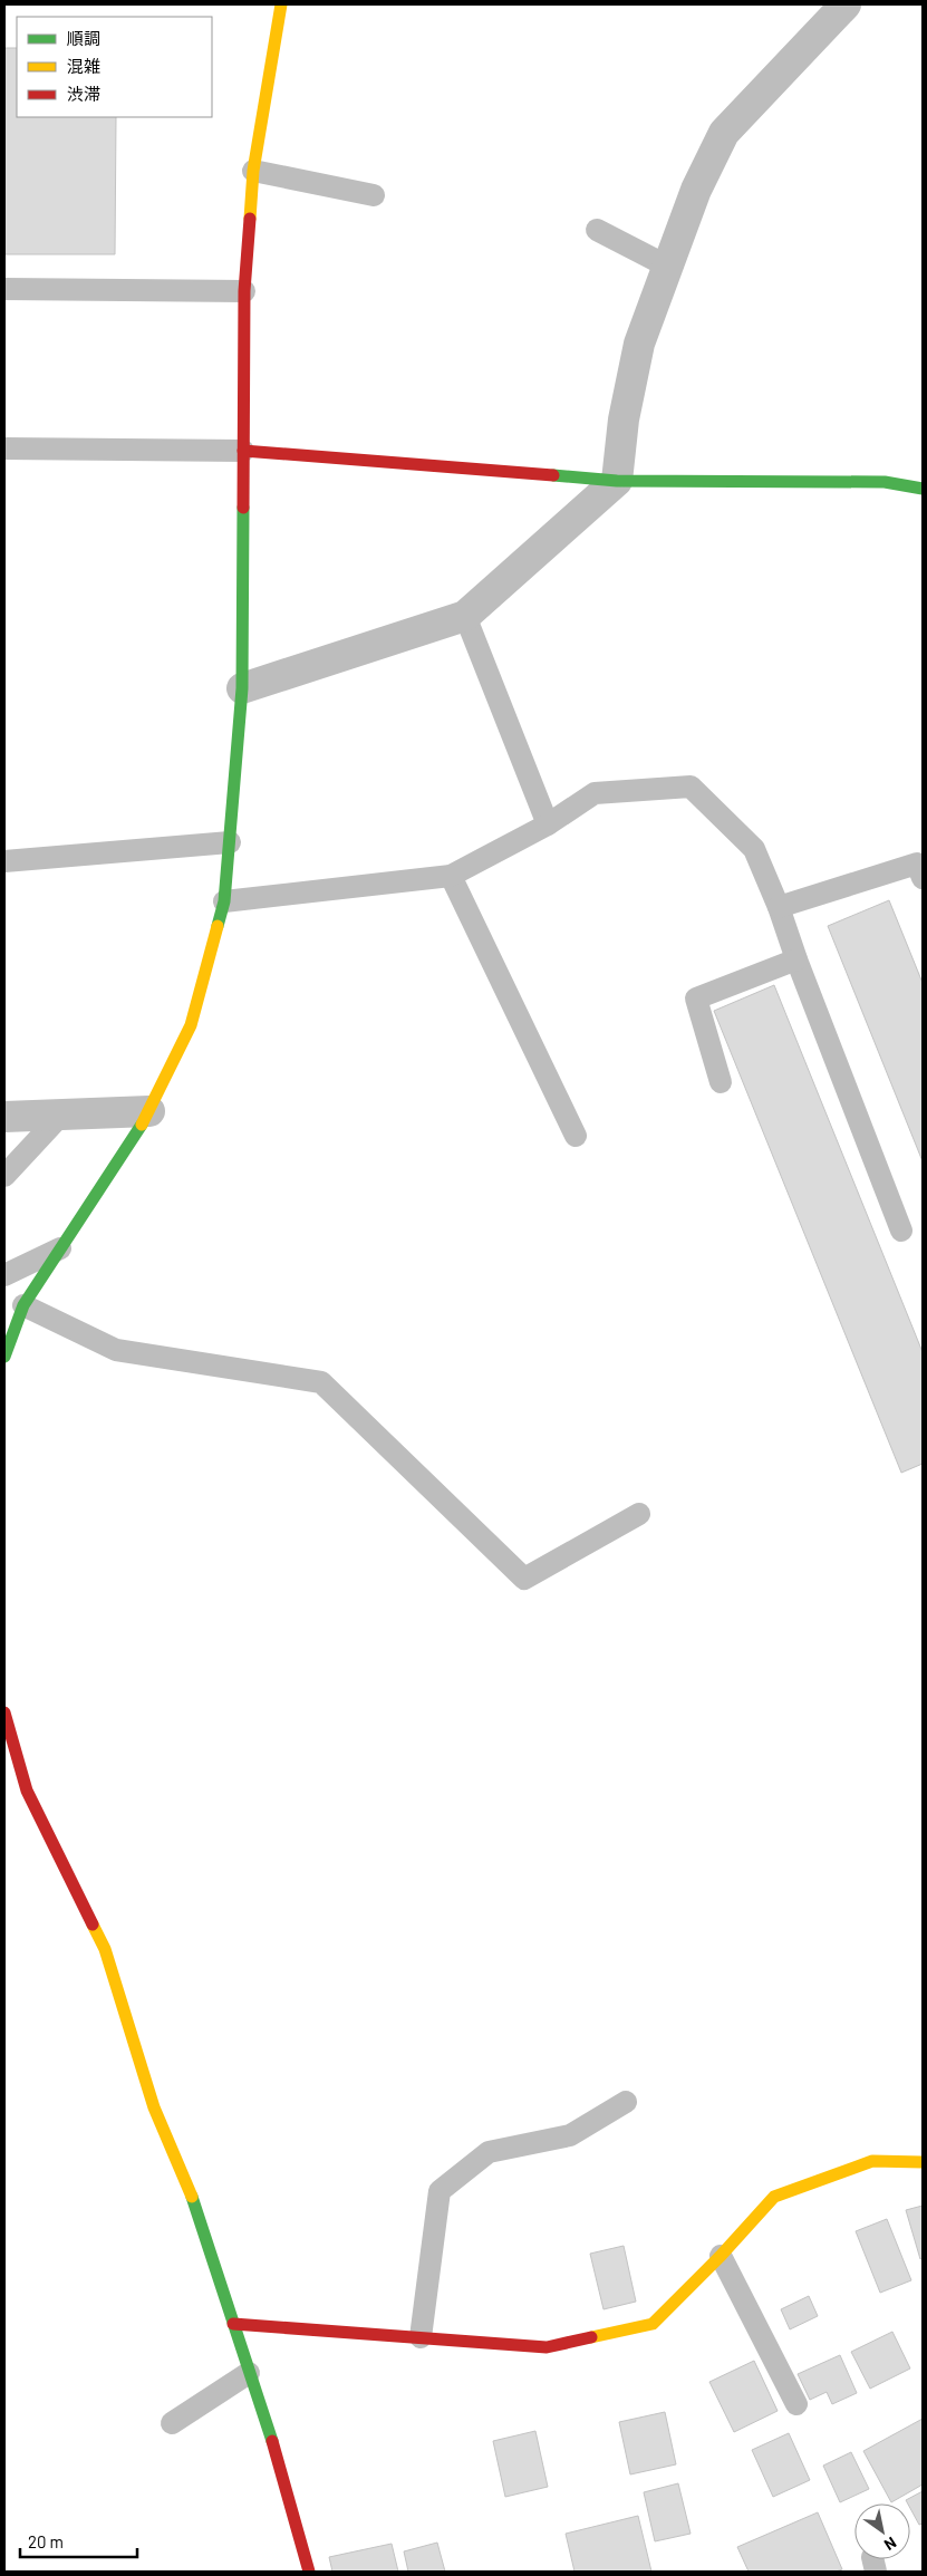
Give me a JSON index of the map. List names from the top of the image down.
{
  "legend": ["順調", "混雑", "渋滞"],
  "scale_bar": "20 m",
  "north": "bottom right"
}
